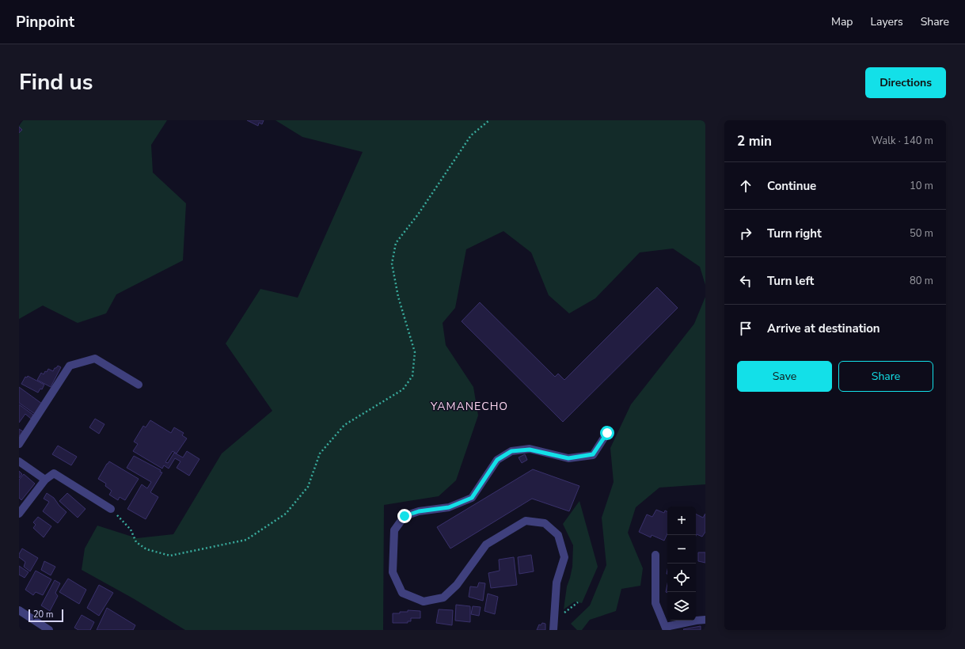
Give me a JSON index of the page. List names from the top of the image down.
{
  "districts": ["YAMANECHO"],
  "scale_bar": "20 m",
  "page": {
    "header": "Pinpoint",
    "nav": ["Map", "Layers", "Share"],
    "title": "Find us",
    "buttons": [
      "Directions",
      ["Save", "Share"]
    ],
    "heading": ["2 min", "Walk · 140 m"],
    "list": [
      ["Continue", "10 m"],
      ["Turn right", "50 m"],
      ["Turn left", "80 m"],
      "Arrive at destination"
    ],
    "map_buttons": ["+", "−"],
    "scale": "20 m"
  }
}
